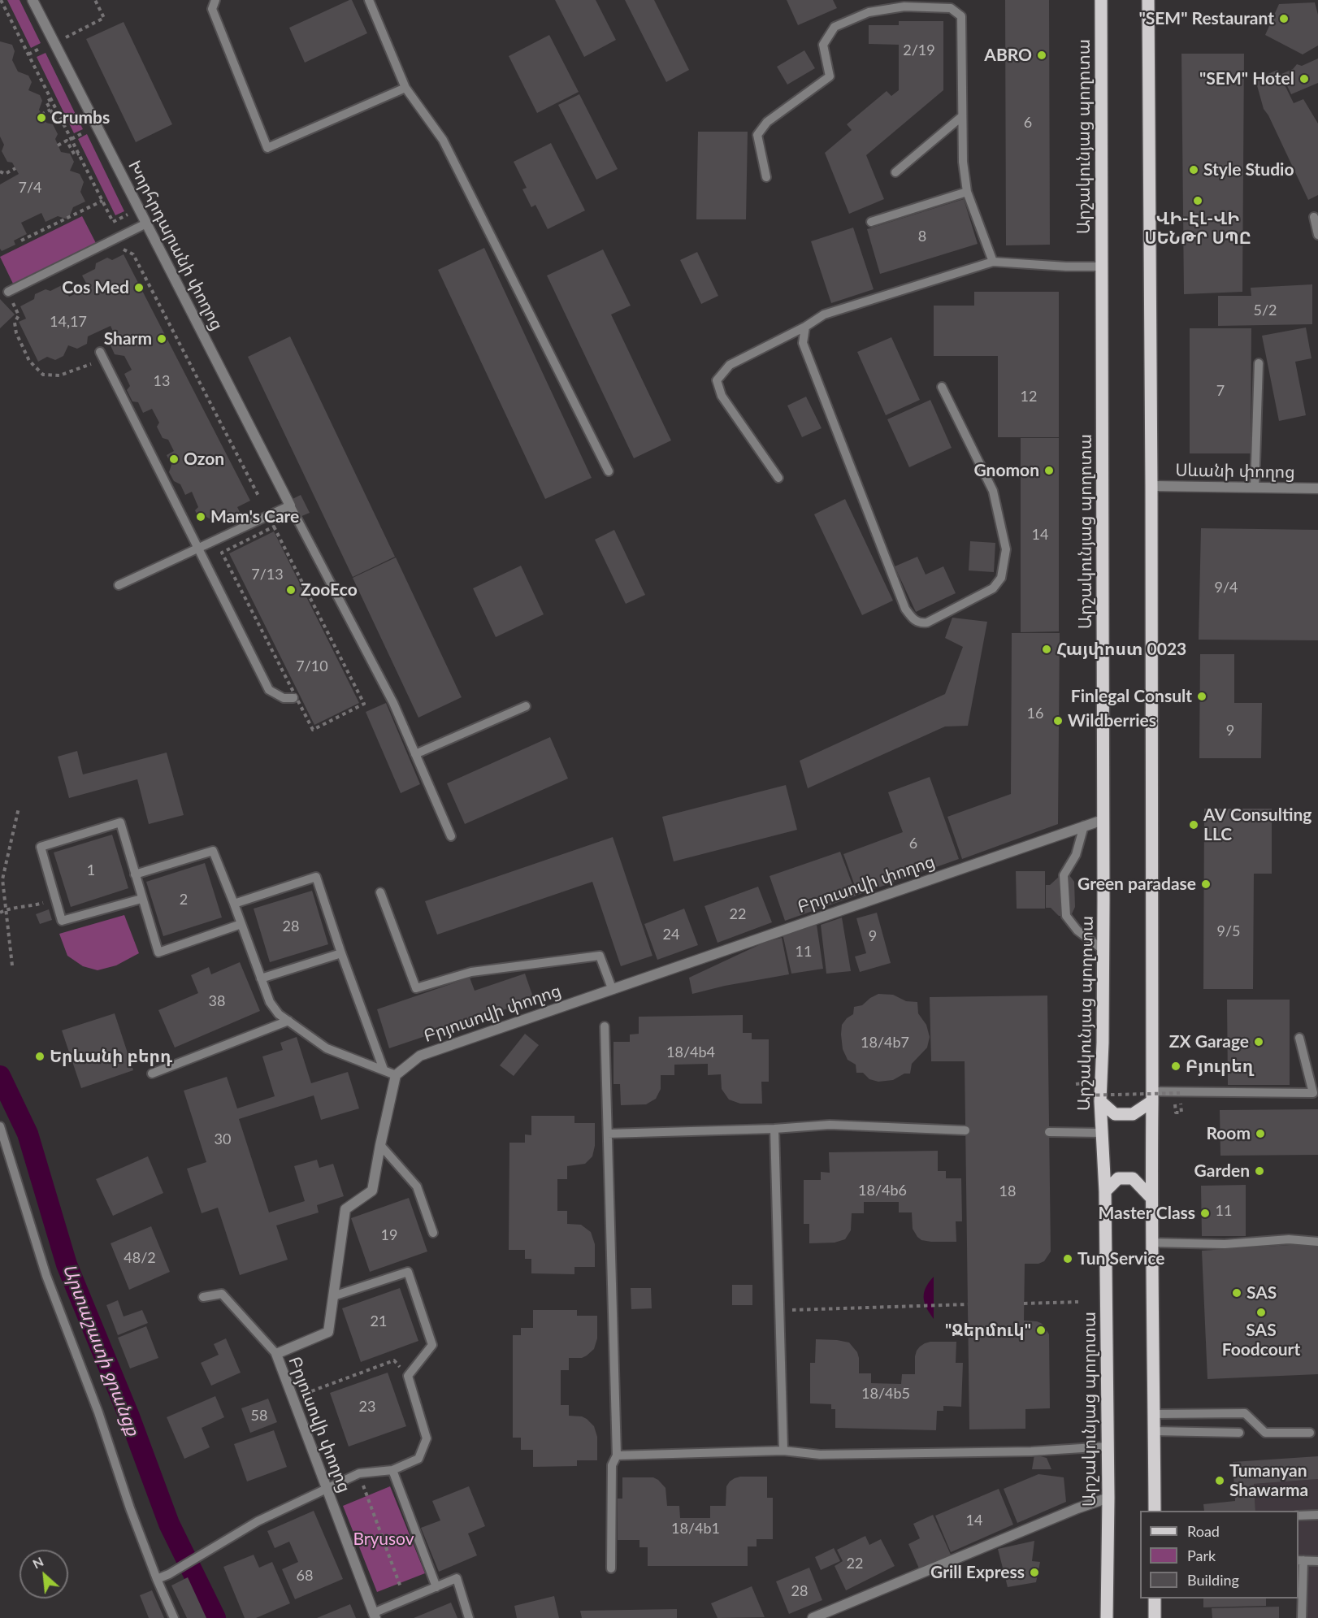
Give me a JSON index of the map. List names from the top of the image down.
{
  "streets": {
    "main road": ["Արշակունյաց պողոտա"],
    "street": ["Խորհրդարանի փողոց", "Սևանի փողոց", "Բրյուսովի փողոց"]
  },
  "crossings": [
    ["Արշակունյաց պողոտա", "Բրյուսովի փողոց"]
  ],
  "water": ["Արտաշատի ջրանցք"],
  "parks": ["Bryusov"],
  "places": [
    "\"SEM\" Restaurant",
    "ABRO",
    "\"SEM\" Hotel",
    "Crumbs",
    "Style Studio",
    "ՎԻ-ԷԼ-ՎԻ ՍԵՆԹՐ ՍՊԸ",
    "Cos Med",
    "Sharm",
    "Ozon",
    "Gnomon",
    "Mam's Care",
    "ZooEco",
    "Հայփոստ 0023",
    "Finlegal Consult",
    "Wildberries",
    "AV Consulting LLC",
    "Green paradase",
    "ZX Garage",
    "Երևանի բերդ",
    "Բյուրեղ",
    "Room",
    "Garden",
    "Master Class",
    "Tun Service",
    "SAS",
    "SAS Foodcourt",
    "\"Ջերմուկ\"",
    "Tumanyan Shawarma",
    "Grill Express"
  ],
  "house_numbers": [
    "2/19",
    "6",
    "7/4",
    "8",
    "5/2",
    "14,17",
    "13",
    "7",
    "12",
    "14",
    "7/13",
    "9/4",
    "7/10",
    "16",
    "9",
    "6",
    "1",
    "2",
    "22",
    "28",
    "9/5",
    "24",
    "9",
    "11",
    "38",
    "18/4b7",
    "18/4b4",
    "30",
    "18/4b6",
    "18",
    "11",
    "19",
    "48/2",
    "21",
    "18/4b5",
    "23",
    "58",
    "14",
    "18/4b1",
    "22",
    "68",
    "28"
  ],
  "legend": ["Road", "Park", "Building"],
  "north": "top left"
}
